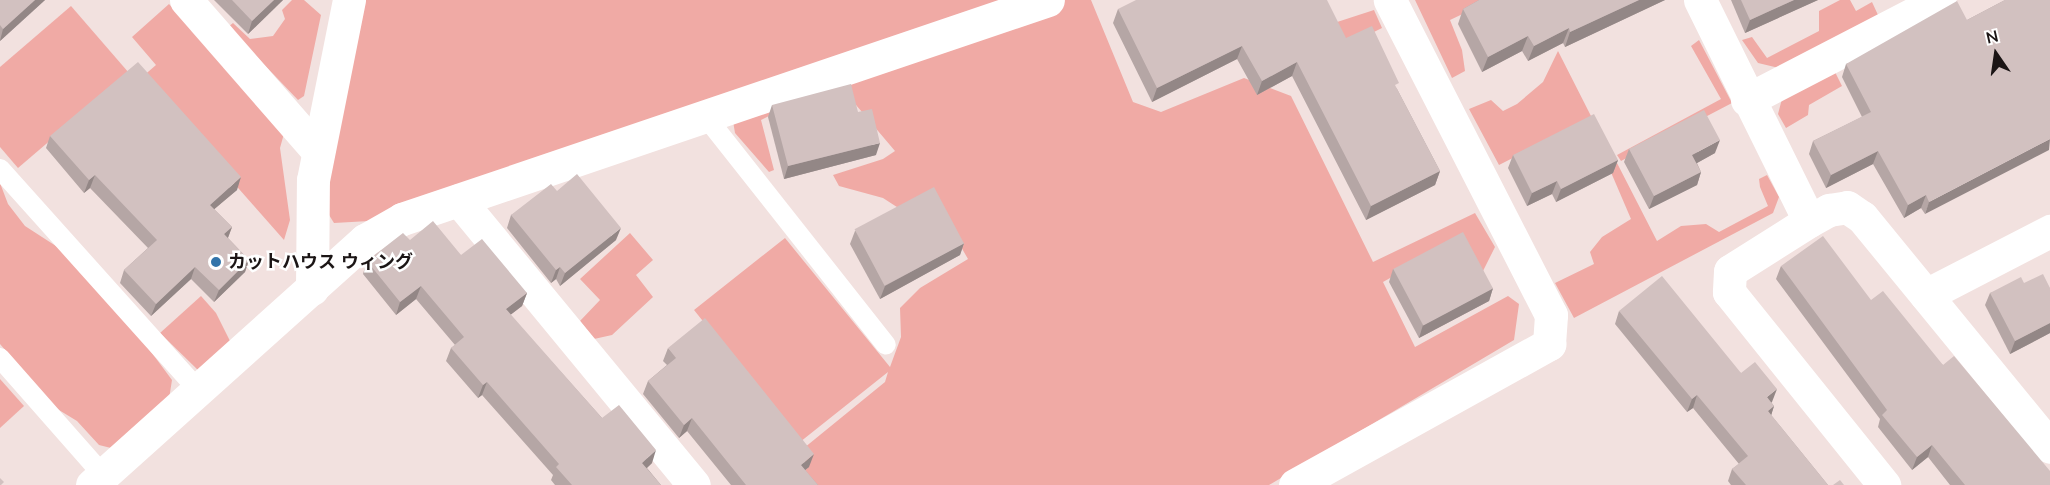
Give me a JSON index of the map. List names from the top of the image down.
{
  "places": ["カットハウス ウィング"],
  "north": "top"
}
